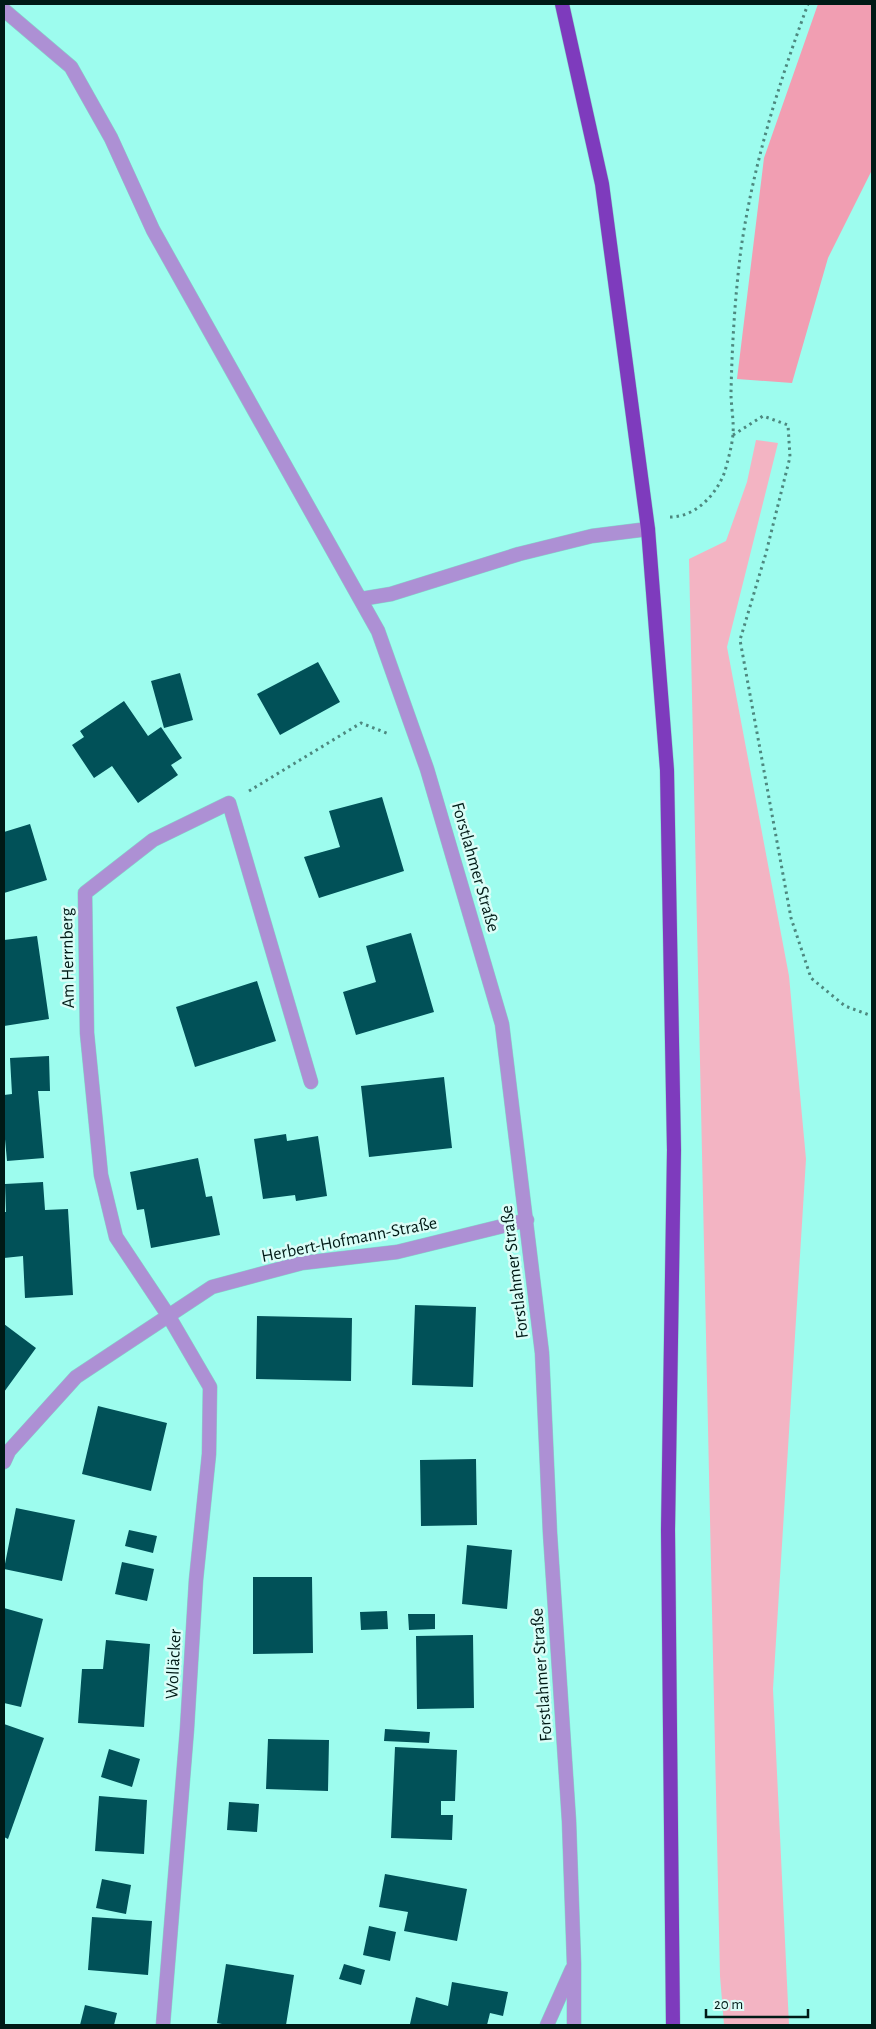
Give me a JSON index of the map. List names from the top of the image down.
{
  "streets": {
    "street": [
      "Forstlahmer Straße",
      "Am Herrnberg",
      "Herbert-Hofmann-Straße",
      "Wolläcker"
    ]
  },
  "crossings": [
    ["Forstlahmer Straße", "Herbert-Hofmann-Straße"],
    ["Am Herrnberg", "Herbert-Hofmann-Straße"],
    ["Am Herrnberg", "Wolläcker"],
    ["Herbert-Hofmann-Straße", "Wolläcker"]
  ],
  "scale_bar": "20 m"
}
